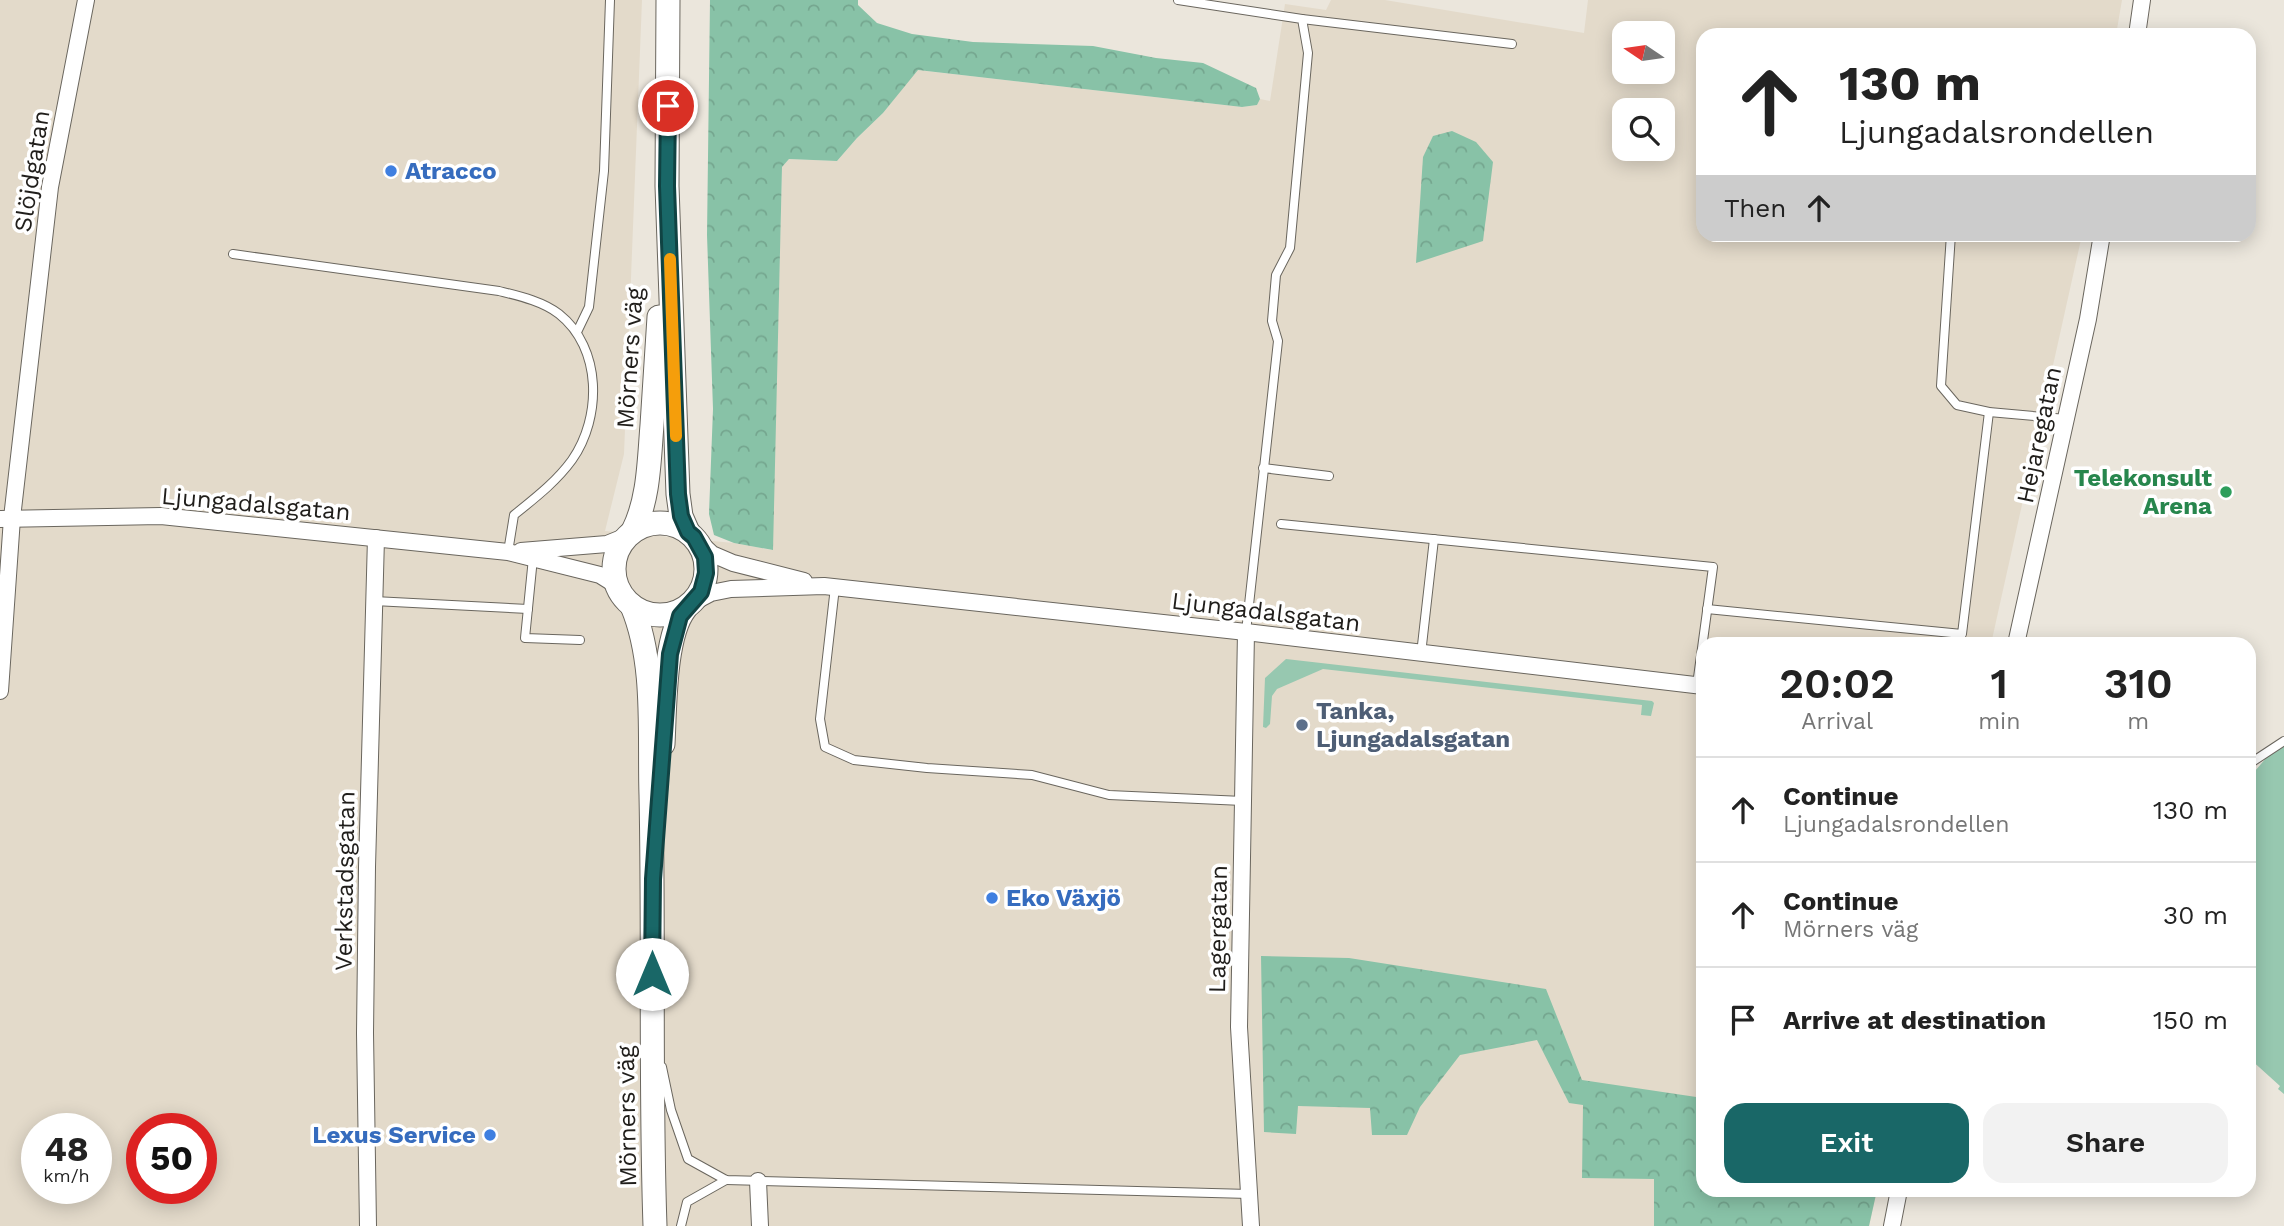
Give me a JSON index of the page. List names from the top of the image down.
{
  "streets": {
    "main road": ["Mörners väg"],
    "street": [
      "Slöjdgatan",
      "Hejaregatan",
      "Ljungadalsgatan",
      "Verkstadsgatan",
      "Lagergatan"
    ]
  },
  "crossings": [
    ["Slöjdgatan", "Ljungadalsgatan"],
    ["Mörners väg", "Ljungadalsgatan"],
    ["Ljungadalsgatan", "Verkstadsgatan"],
    ["Ljungadalsgatan", "Lagergatan"]
  ],
  "places": [
    "Atracco",
    "Telekonsult Arena",
    "Tanka, Ljungadalsgatan",
    "Eko Växjö",
    "Lexus Service"
  ],
  "north": "left",
  "page": {
    "turn": ["130 m", "Ljungadalsrondellen"],
    "then": "Then",
    "eta": [
      "20:02",
      "Arrival",
      "1",
      "min",
      "310",
      "m"
    ],
    "list": [
      {
        "name": "Continue",
        "note": "Ljungadalsrondellen",
        "value": "130 m"
      },
      {
        "name": "Continue",
        "note": "Mörners väg",
        "value": "30 m"
      },
      {
        "name": "Arrive at destination",
        "value": "150 m"
      }
    ],
    "buttons": ["Exit", "Share"],
    "speed": "48 km/h",
    "limit": "50"
  }
}
